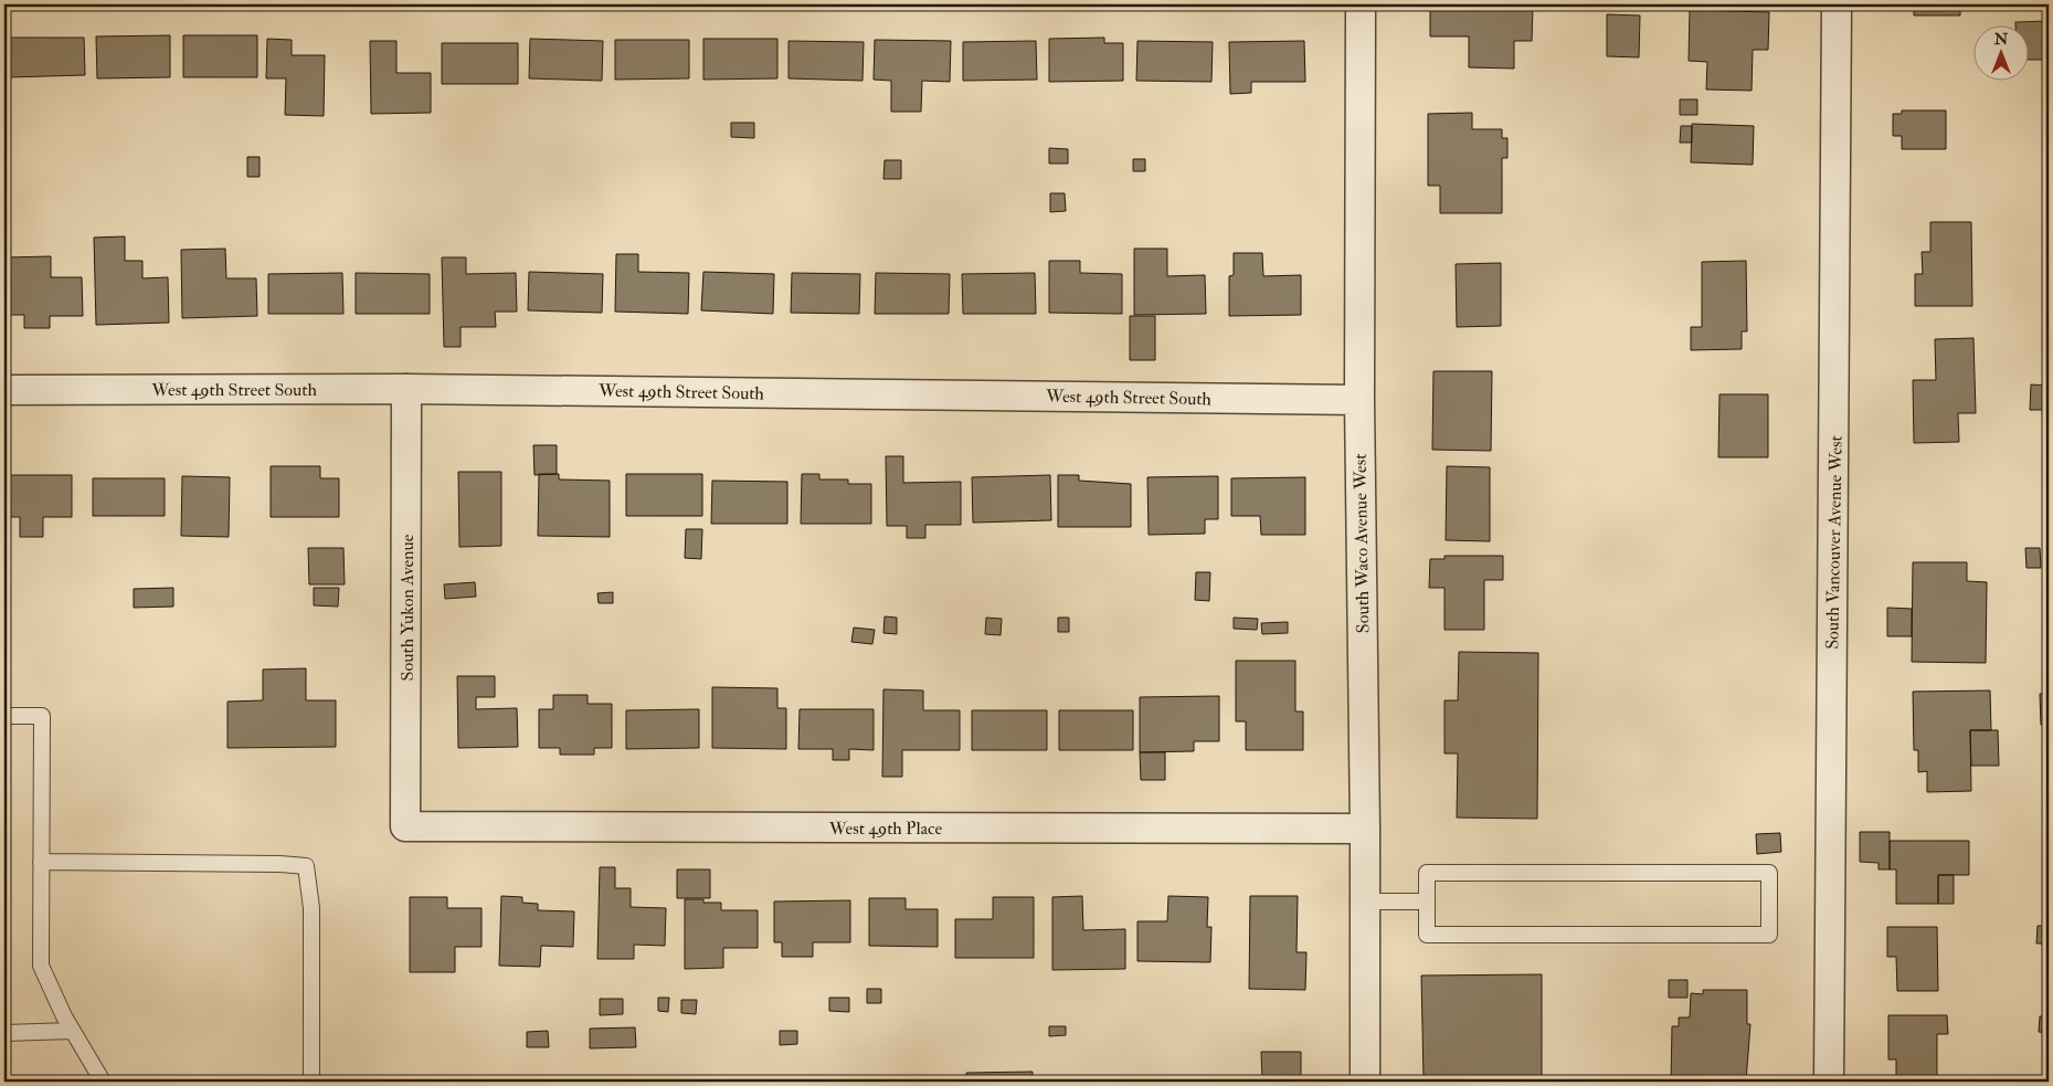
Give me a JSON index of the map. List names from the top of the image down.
{
  "streets": {
    "street": [
      "West 49th Street South",
      "South Vancouver Avenue West",
      "South Waco Avenue West",
      "South Yukon Avenue",
      "West 49th Place"
    ]
  },
  "crossings": [
    ["West 49th Street South", "South Waco Avenue West"],
    ["West 49th Street South", "South Yukon Avenue"],
    ["South Waco Avenue West", "West 49th Place"],
    ["South Yukon Avenue", "West 49th Place"]
  ],
  "north": "top"
}
